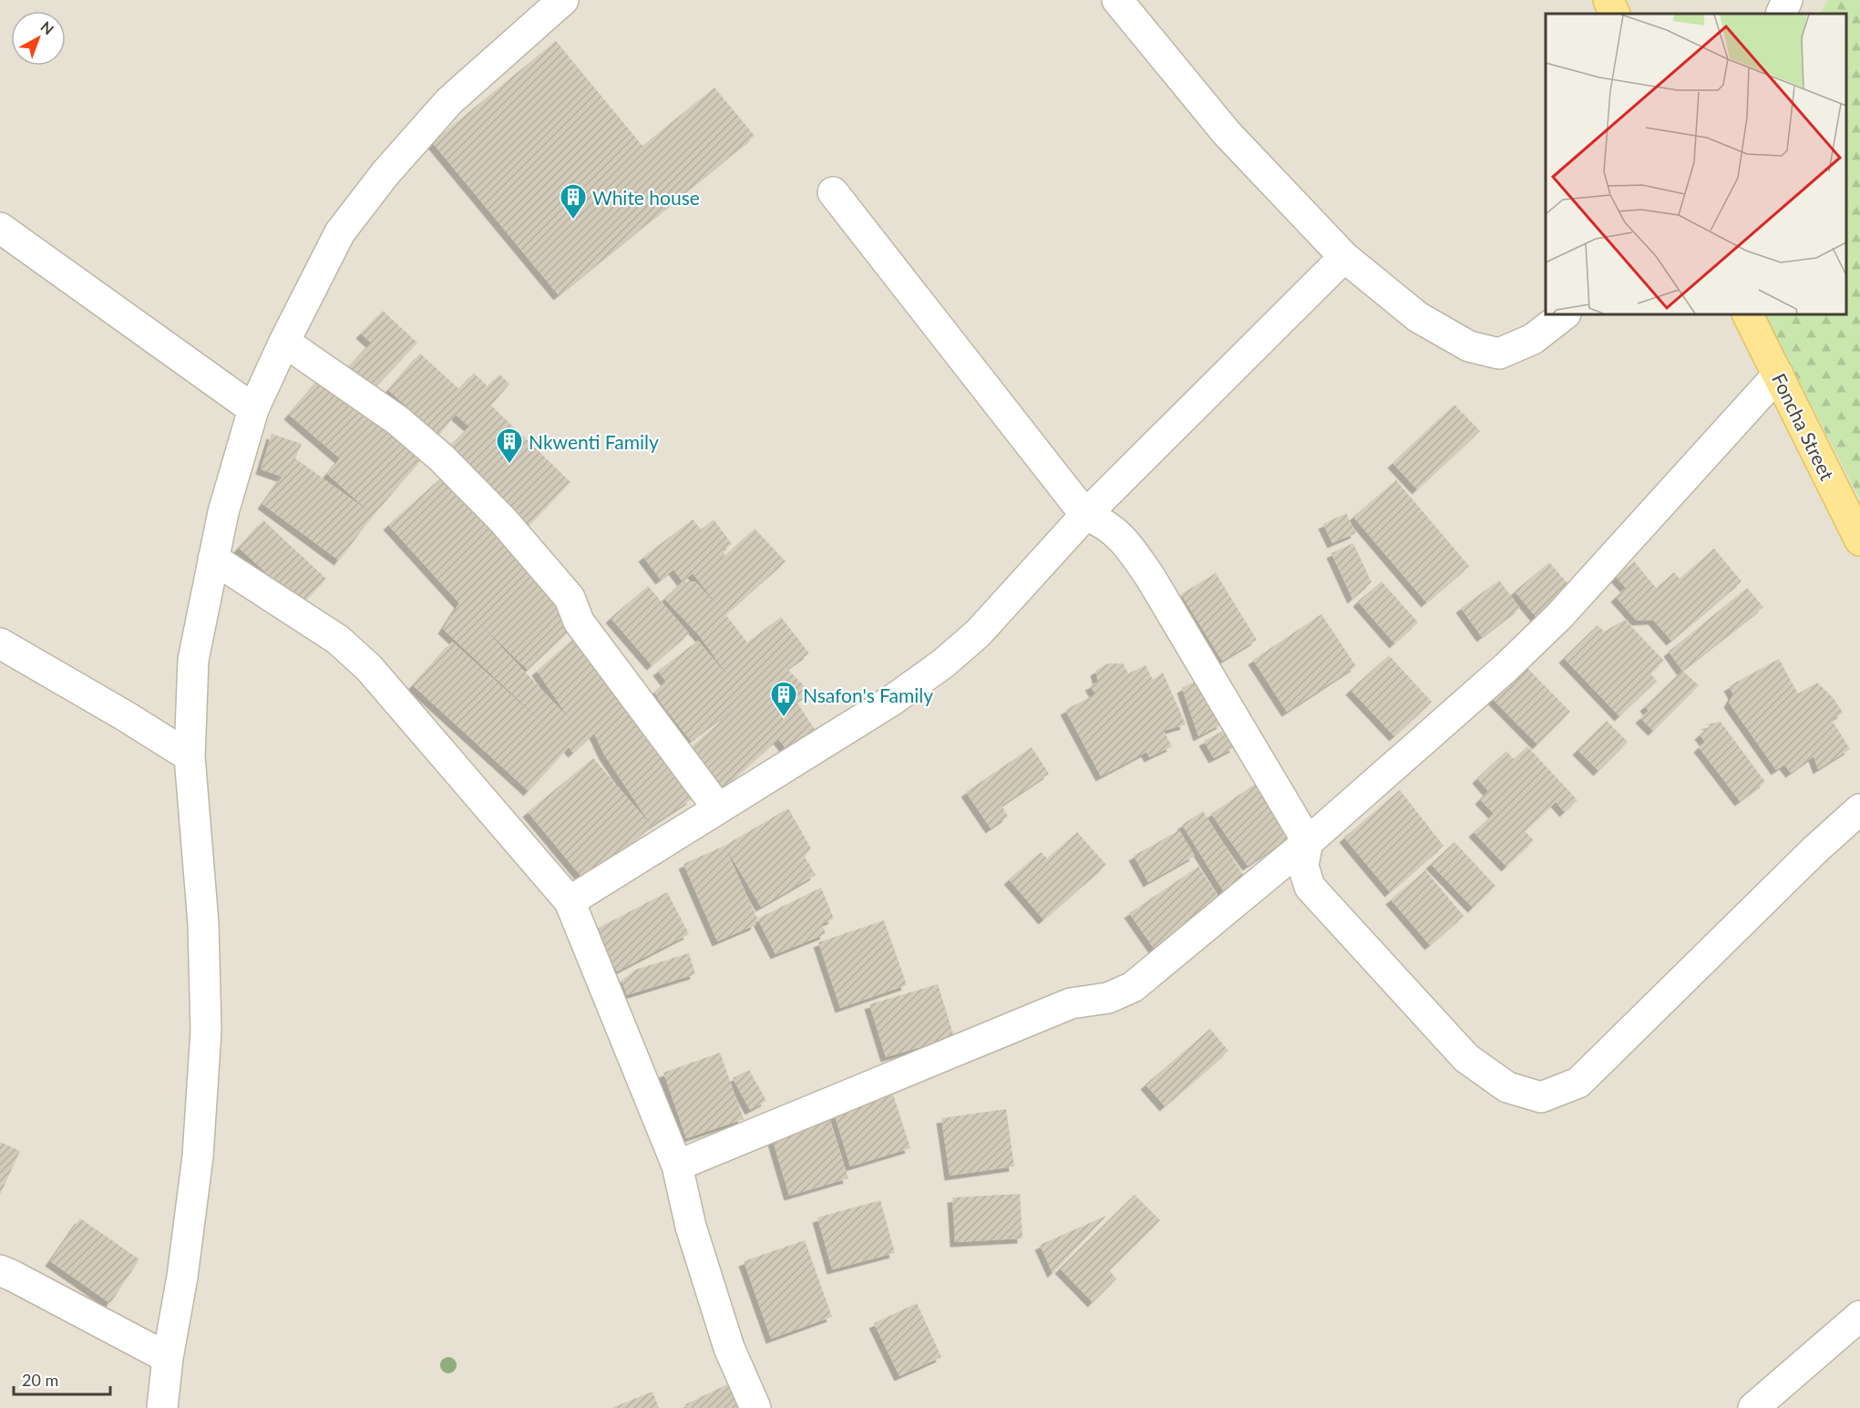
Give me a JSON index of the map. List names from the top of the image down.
{
  "streets": {
    "main road": ["Foncha Street"]
  },
  "places": {
    "building": ["White house", "Nkwenti Family", "Nsafon's Family"]
  },
  "scale_bar": "20 m",
  "north": "top right"
}
